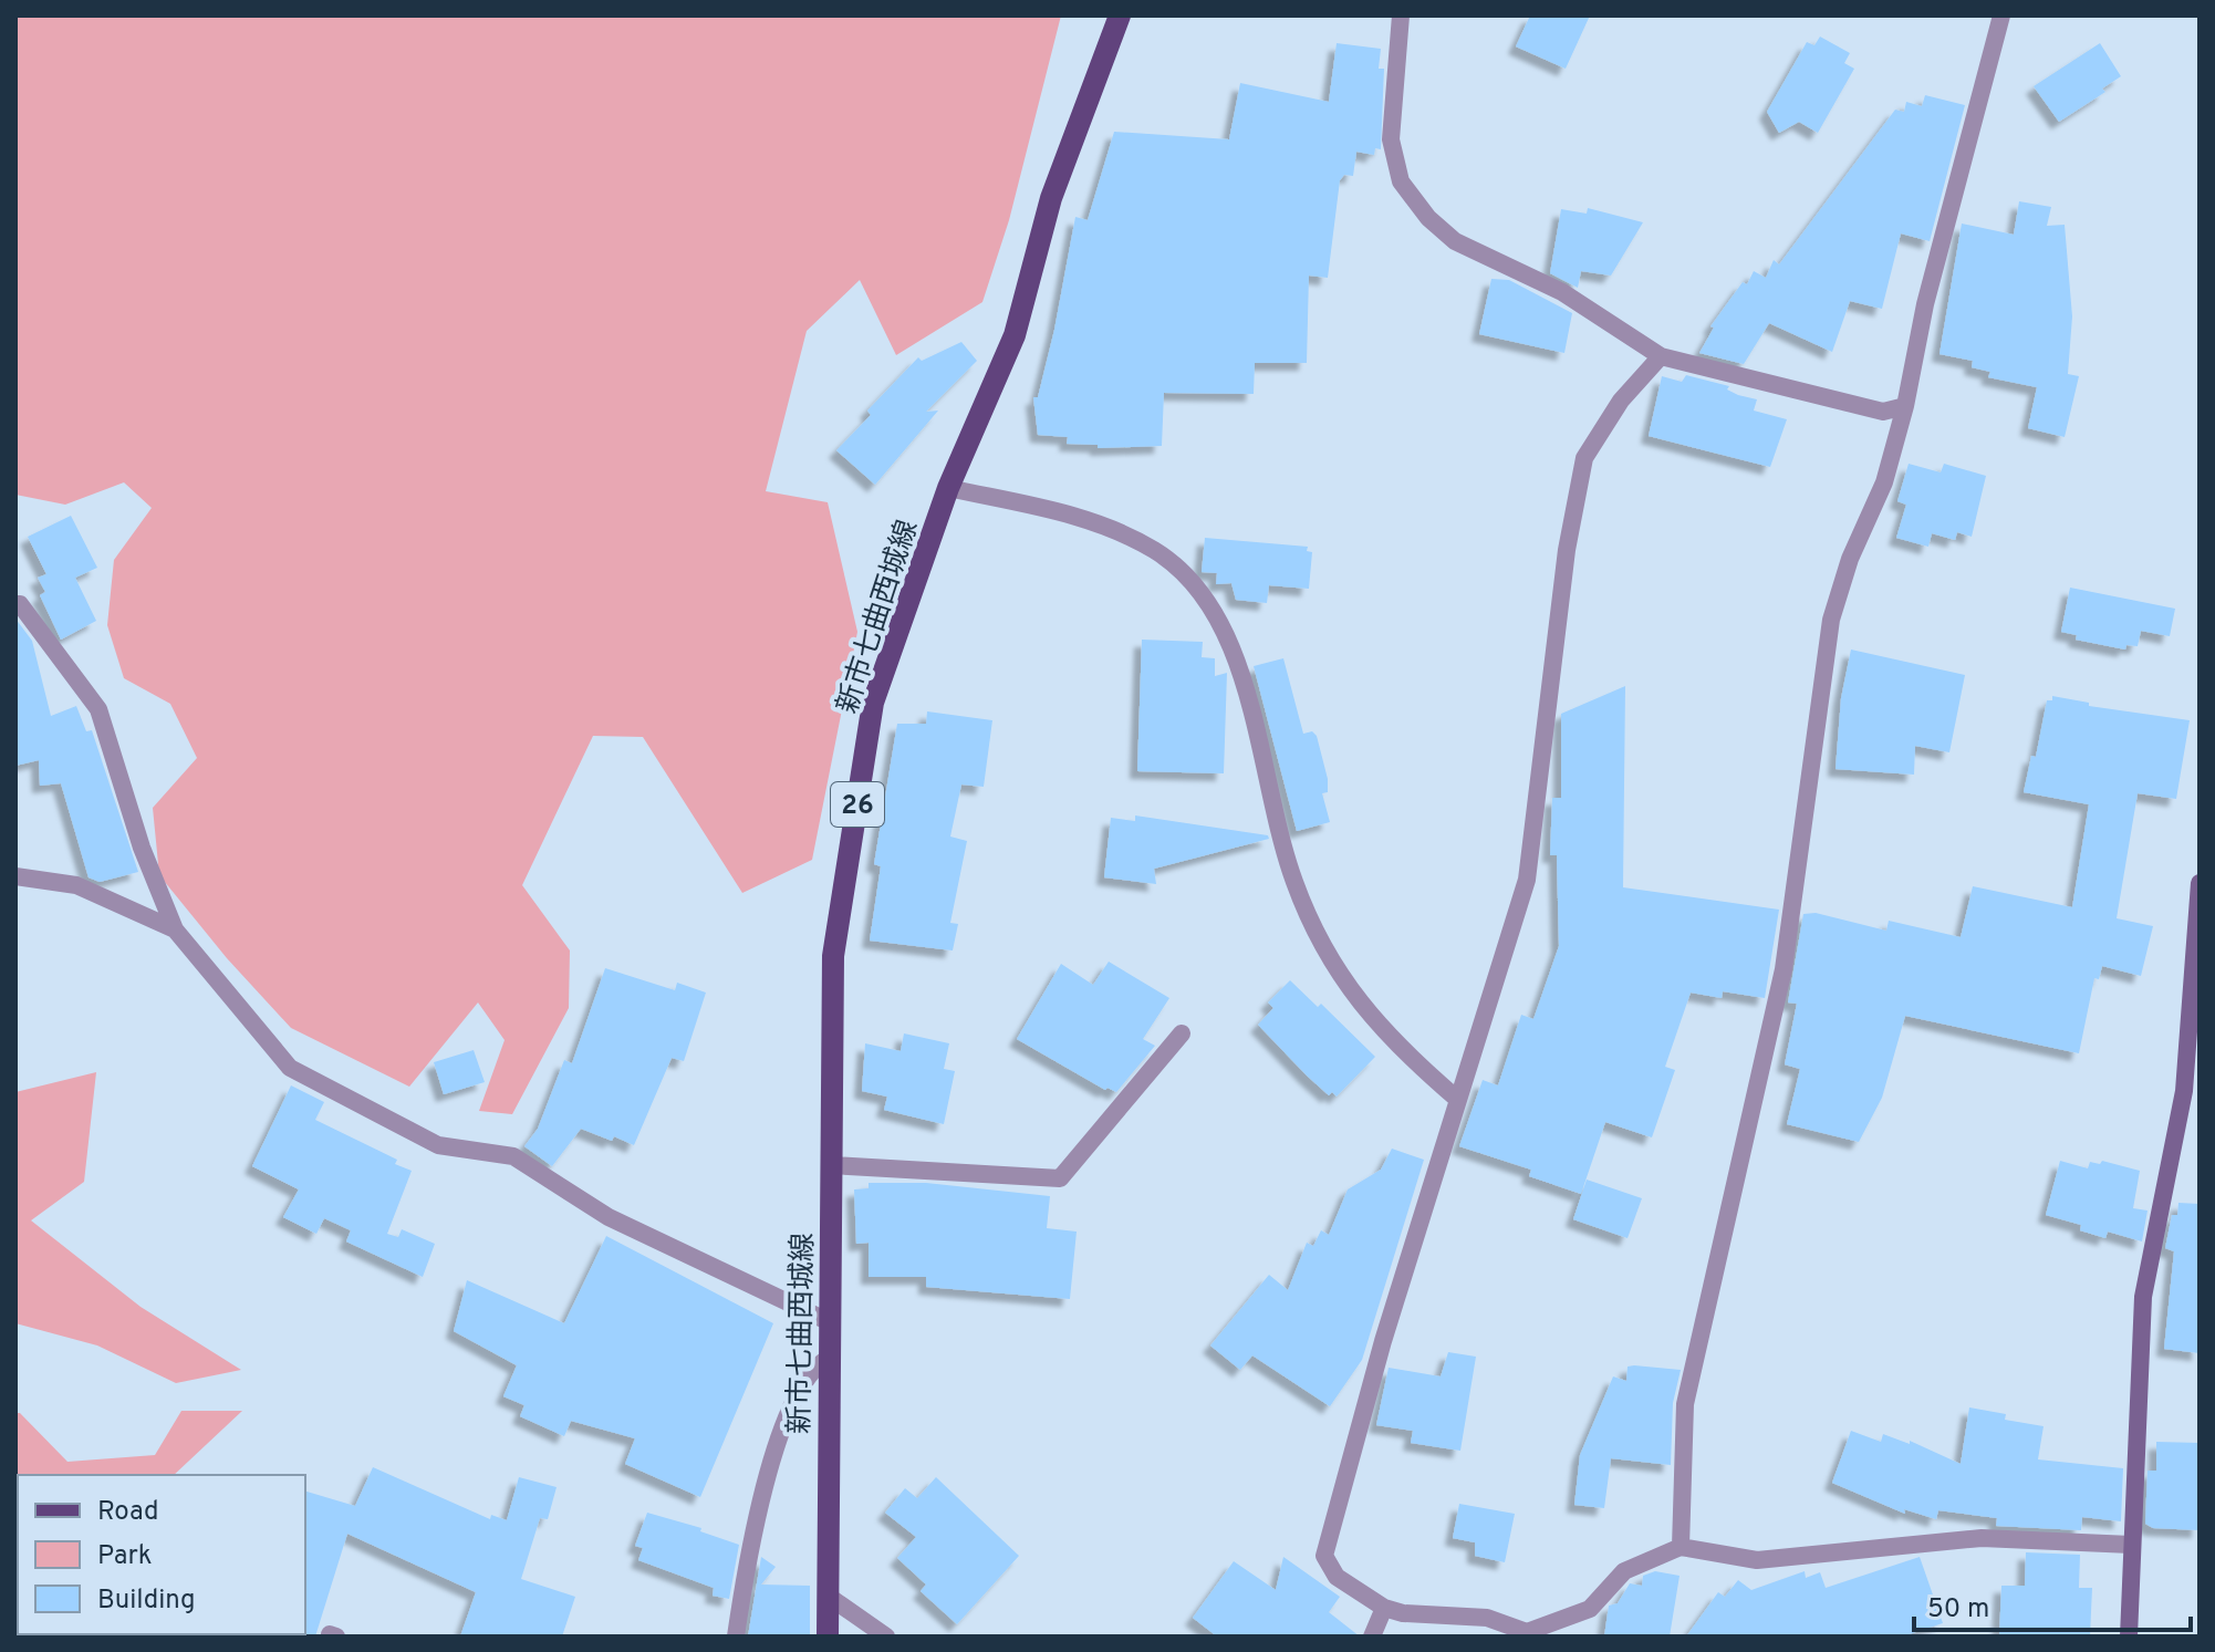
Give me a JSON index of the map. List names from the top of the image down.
{
  "streets": {
    "main road": ["新市七曲西城線", "26"]
  },
  "legend": ["Road", "Park", "Building"],
  "scale_bar": "50 m"
}
